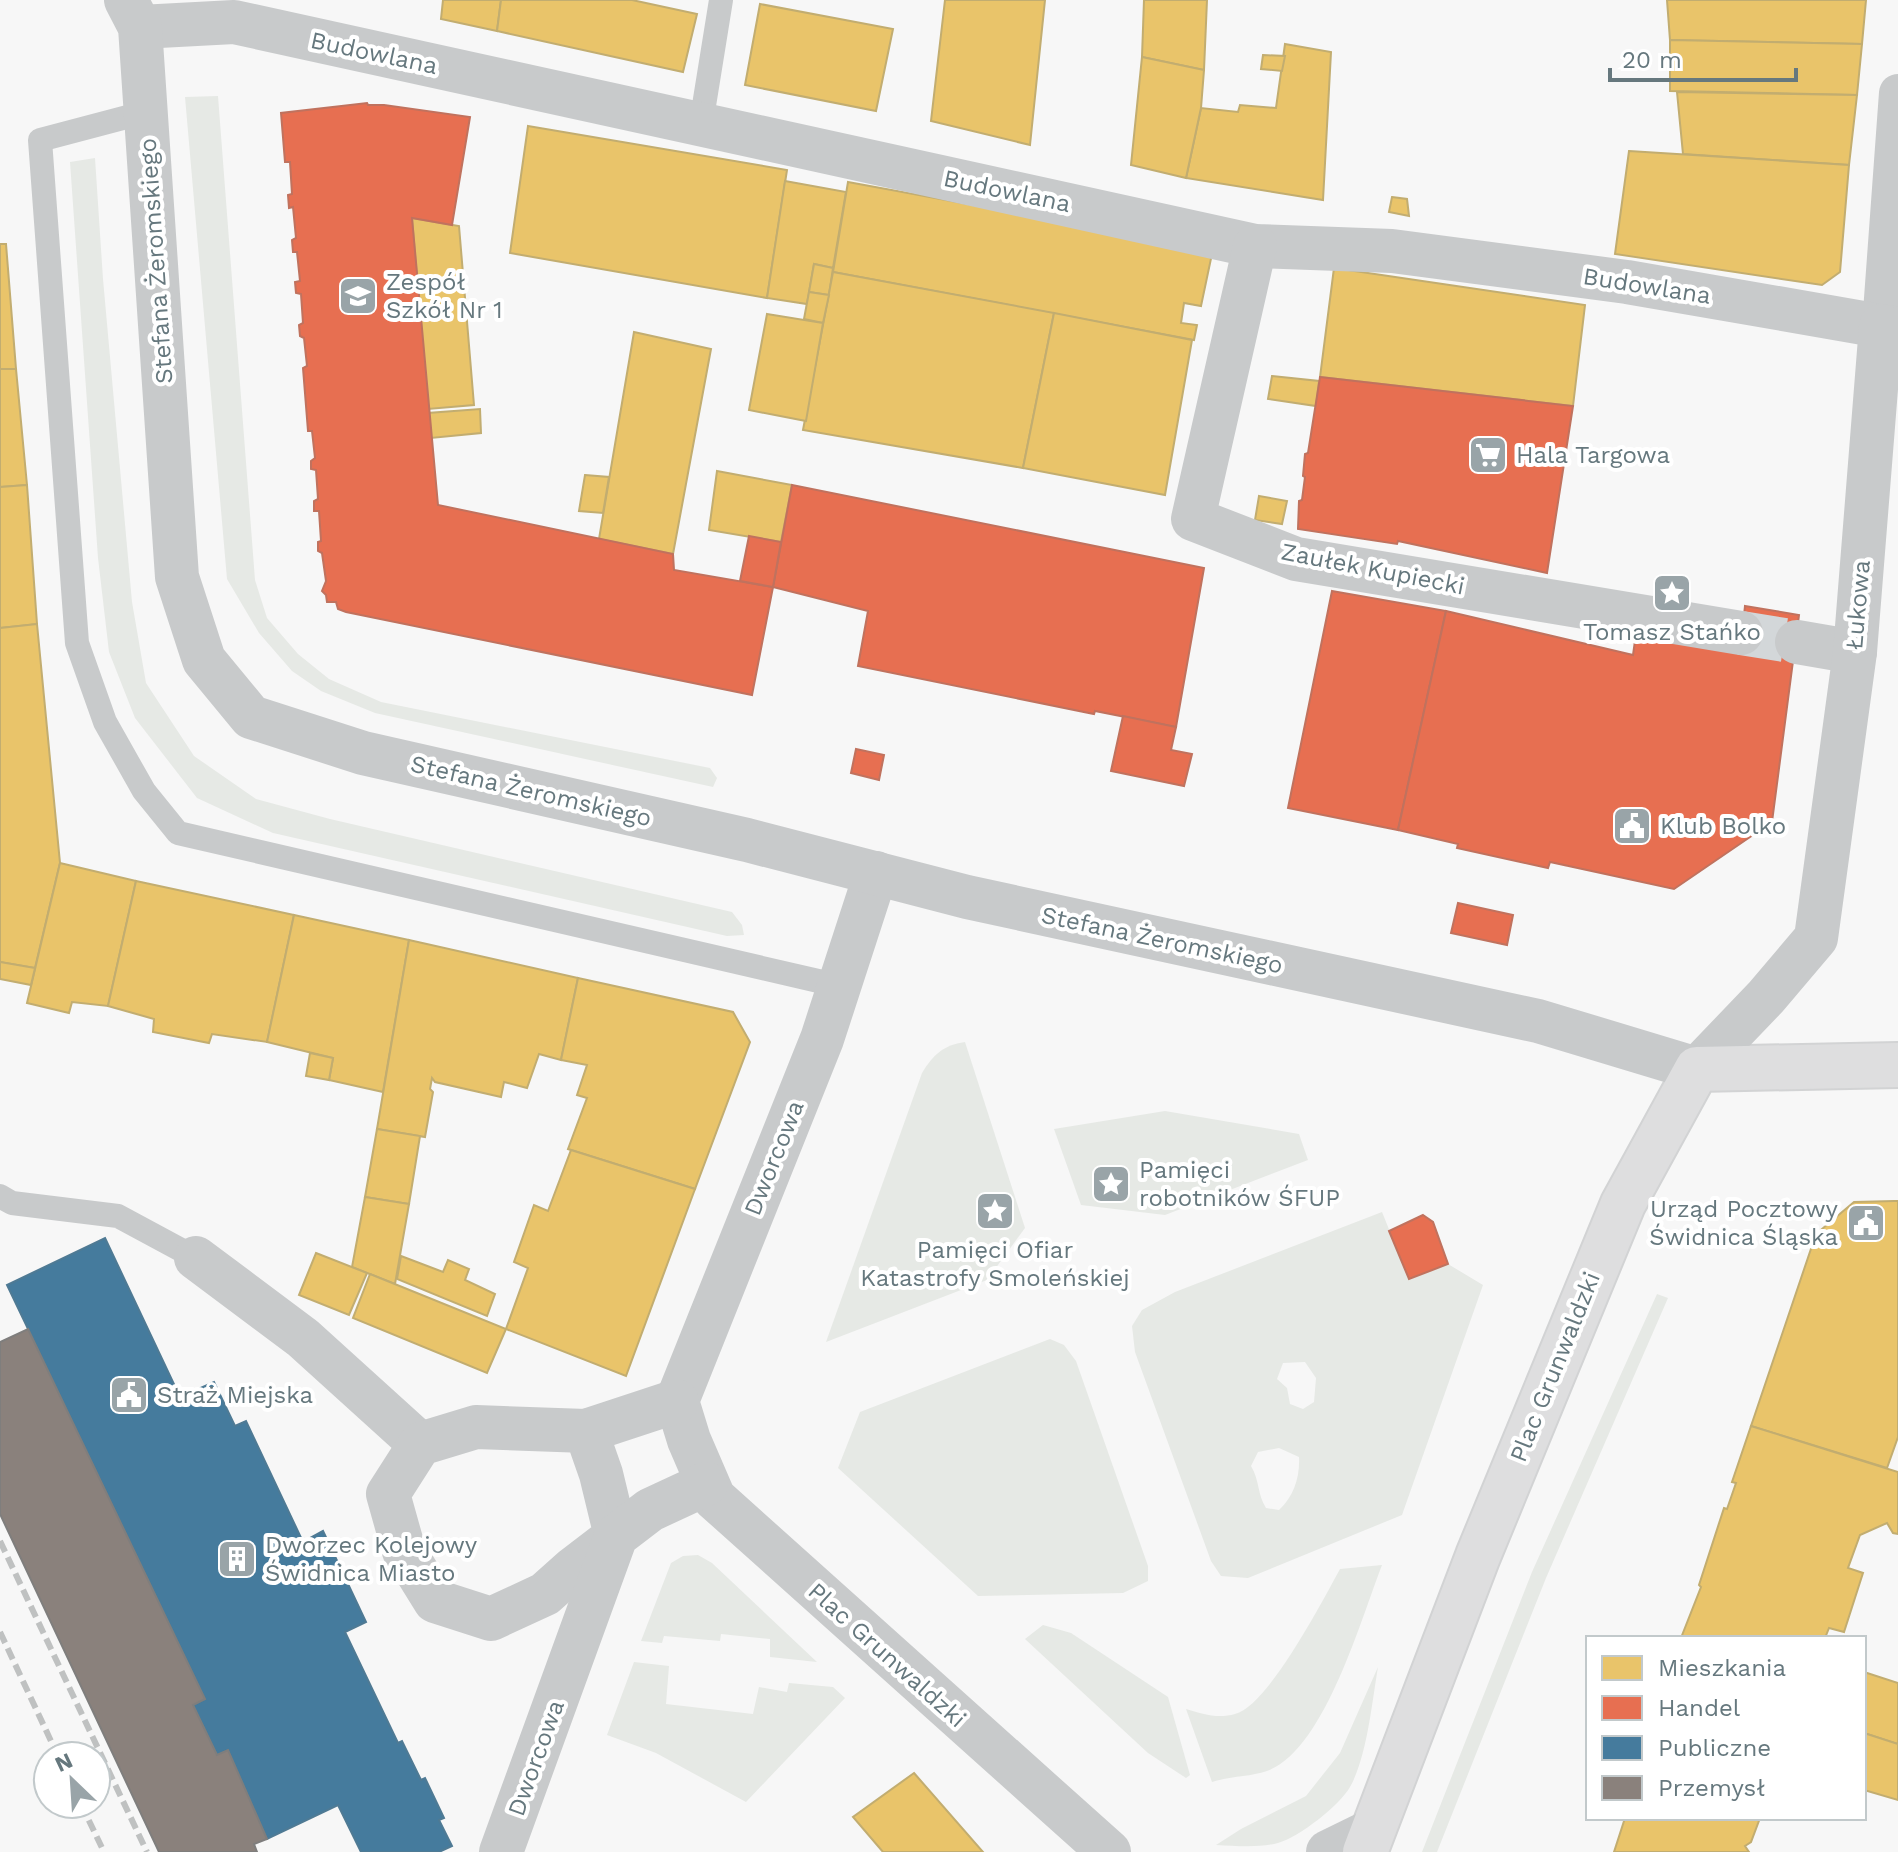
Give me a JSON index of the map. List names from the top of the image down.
{
  "streets": {
    "main road": ["Plac Grunwaldzki"],
    "street": [
      "Budowlana",
      "Stefana Żeromskiego",
      "Zaułek Kupiecki",
      "Łukowa",
      "Dworcowa"
    ]
  },
  "crossings": [
    ["Budowlana", "Stefana Żeromskiego"],
    ["Budowlana", "Zaułek Kupiecki"],
    ["Budowlana", "Łukowa"],
    ["Stefana Żeromskiego", "Łukowa"],
    ["Stefana Żeromskiego", "Dworcowa"],
    ["Stefana Żeromskiego", "Plac Grunwaldzki"],
    ["Łukowa", "Plac Grunwaldzki"],
    ["Dworcowa", "Plac Grunwaldzki"]
  ],
  "places": {
    "school or university": ["Zespół Szkół Nr 1"],
    "supermarket": ["Hala Targowa"],
    "place": ["Tomasz Stańko", "Pamięci robotników ŚFUP", "Pamięci Ofiar Katastrofy Smoleńskiej"],
    "public building": ["Klub Bolko", "Urząd Pocztowy Świdnica Śląska", "Straż Miejska"],
    "building": ["Dworzec Kolejowy Świdnica Miasto"]
  },
  "legend": [
    "Mieszkania",
    "Handel",
    "Publiczne",
    "Przemysł"
  ],
  "scale_bar": "20 m",
  "north": "top left"
}
